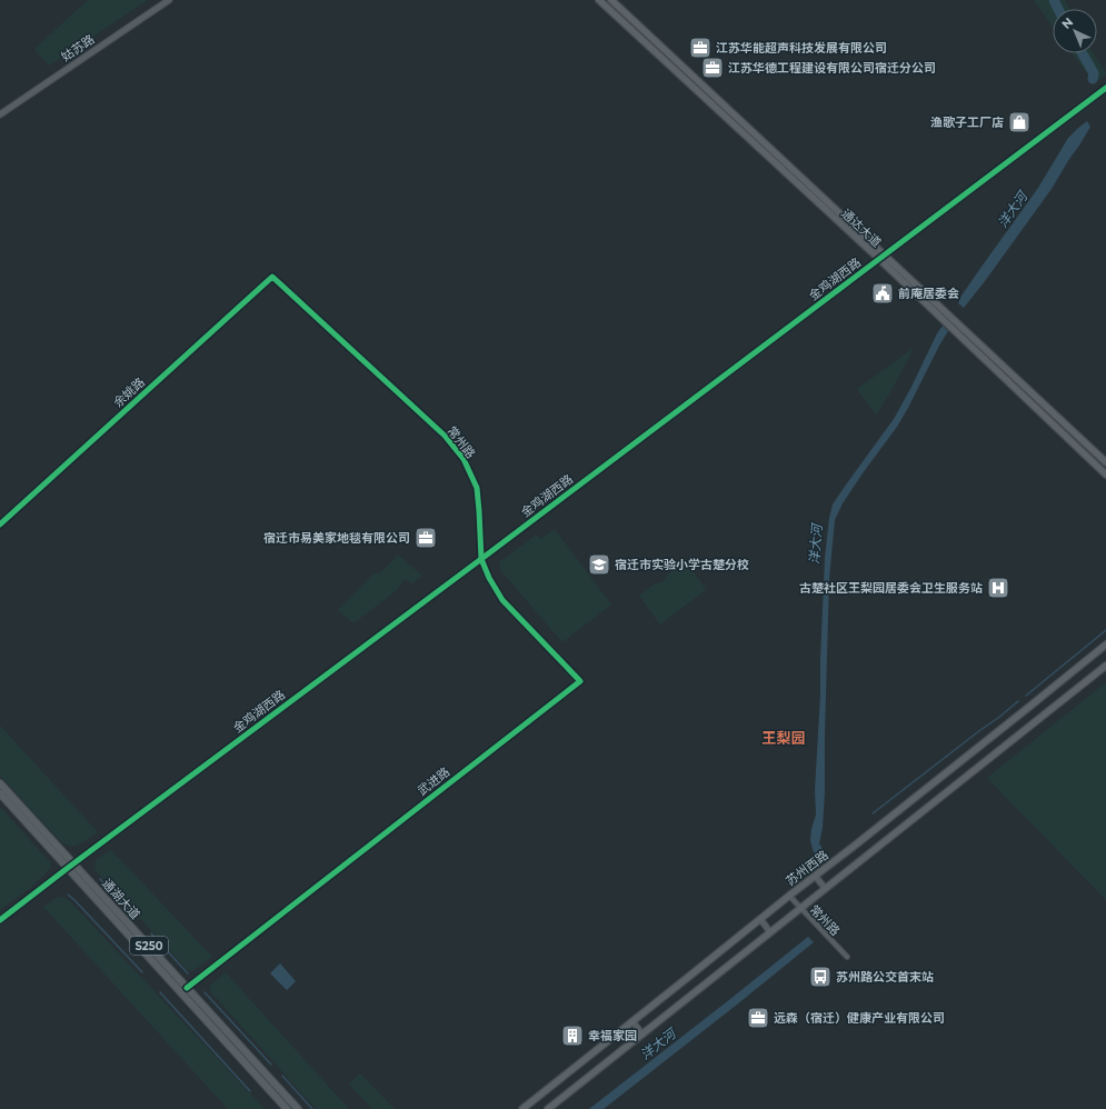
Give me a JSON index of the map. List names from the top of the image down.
{
  "streets": {
    "main road": [
      "通达大道",
      "苏州西路",
      "通湖大道",
      "S250"
    ],
    "street": [
      "姑苏路",
      "金鸡湖西路",
      "余姚路",
      "常州路",
      "武进路"
    ]
  },
  "crossings": [
    ["通达大道", "金鸡湖西路"],
    ["金鸡湖西路", "常州路"],
    ["金鸡湖西路", "通湖大道"],
    ["余姚路", "常州路"],
    ["常州路", "武进路"],
    ["常州路", "苏州西路"],
    ["武进路", "通湖大道"]
  ],
  "districts": ["王梨园"],
  "water": ["洋大河"],
  "places": {
    "office": [
      "江苏华能超声科技发展有限公司",
      "江苏华德工程建设有限公司宿迁分公司",
      "宿迁市易美家地毯有限公司",
      "远森（宿迁）健康产业有限公司"
    ],
    "shop": ["渔歌子工厂店"],
    "public building": ["前庵居委会"],
    "school or university": ["宿迁市实验小学古楚分校"],
    "hospital": ["古楚社区王梨园居委会卫生服务站"],
    "bus stop": ["苏州路公交首末站"],
    "building": ["幸福家园"]
  },
  "north": "top left"
}
